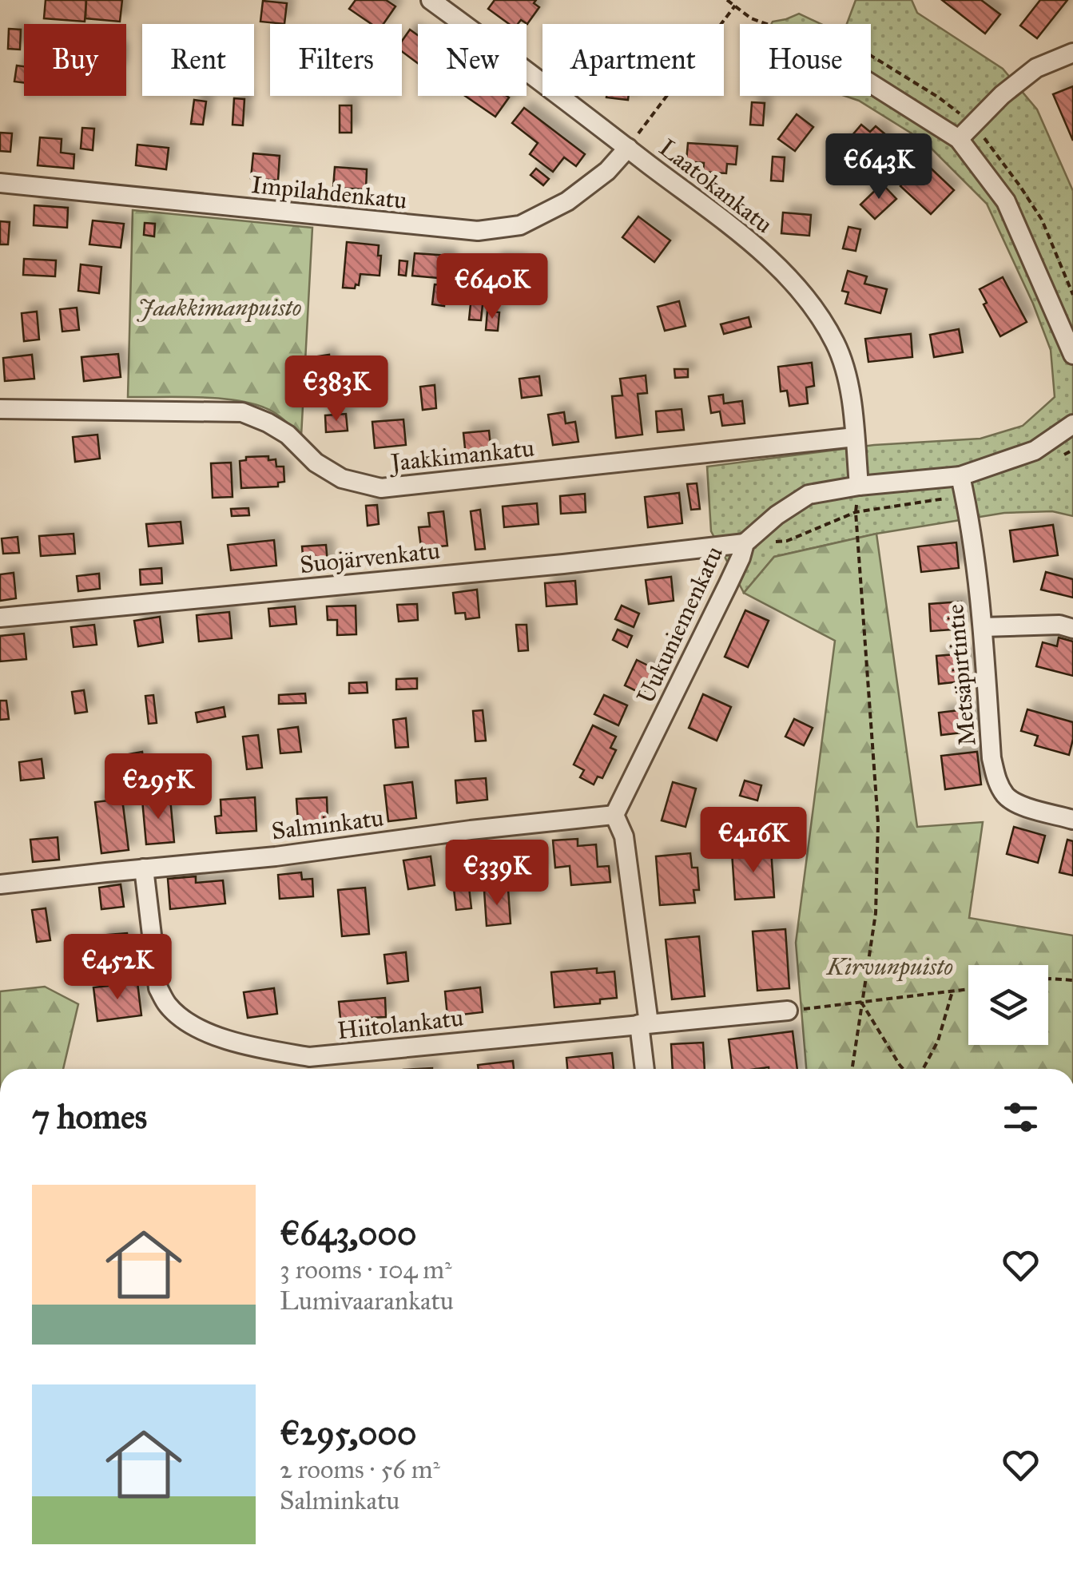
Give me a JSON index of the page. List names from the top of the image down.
{
  "streets": {
    "street": [
      "Laatokankatu",
      "Impilahdenkatu",
      "Jaakkimankatu",
      "Suojärvenkatu",
      "Uukuniemenkatu",
      "Metsäpirtintie",
      "Salminkatu",
      "Hiitolankatu"
    ]
  },
  "crossings": [
    ["Laatokankatu", "Impilahdenkatu"],
    ["Laatokankatu", "Jaakkimankatu"],
    ["Laatokankatu", "Uukuniemenkatu"],
    ["Suojärvenkatu", "Uukuniemenkatu"],
    ["Uukuniemenkatu", "Metsäpirtintie"],
    ["Uukuniemenkatu", "Salminkatu"],
    ["Salminkatu", "Hiitolankatu"]
  ],
  "parks": ["Jaakkimanpuisto", "Kirvunpuisto"],
  "page": {
    "chip": [
      "Buy",
      "Rent",
      "Filters",
      "New",
      "Apartment",
      "House"
    ],
    "price": [
      "€643K",
      "€640K",
      "€383K",
      "€295K",
      "€416K",
      "€339K",
      "€452K"
    ],
    "heading": "7 homes",
    "list": [
      {
        "name": "€643,000",
        "note": "3 rooms · 104 m² · Lumivaarankatu"
      },
      {
        "name": "€295,000",
        "note": "2 rooms · 56 m² · Salminkatu"
      }
    ]
  }
}
